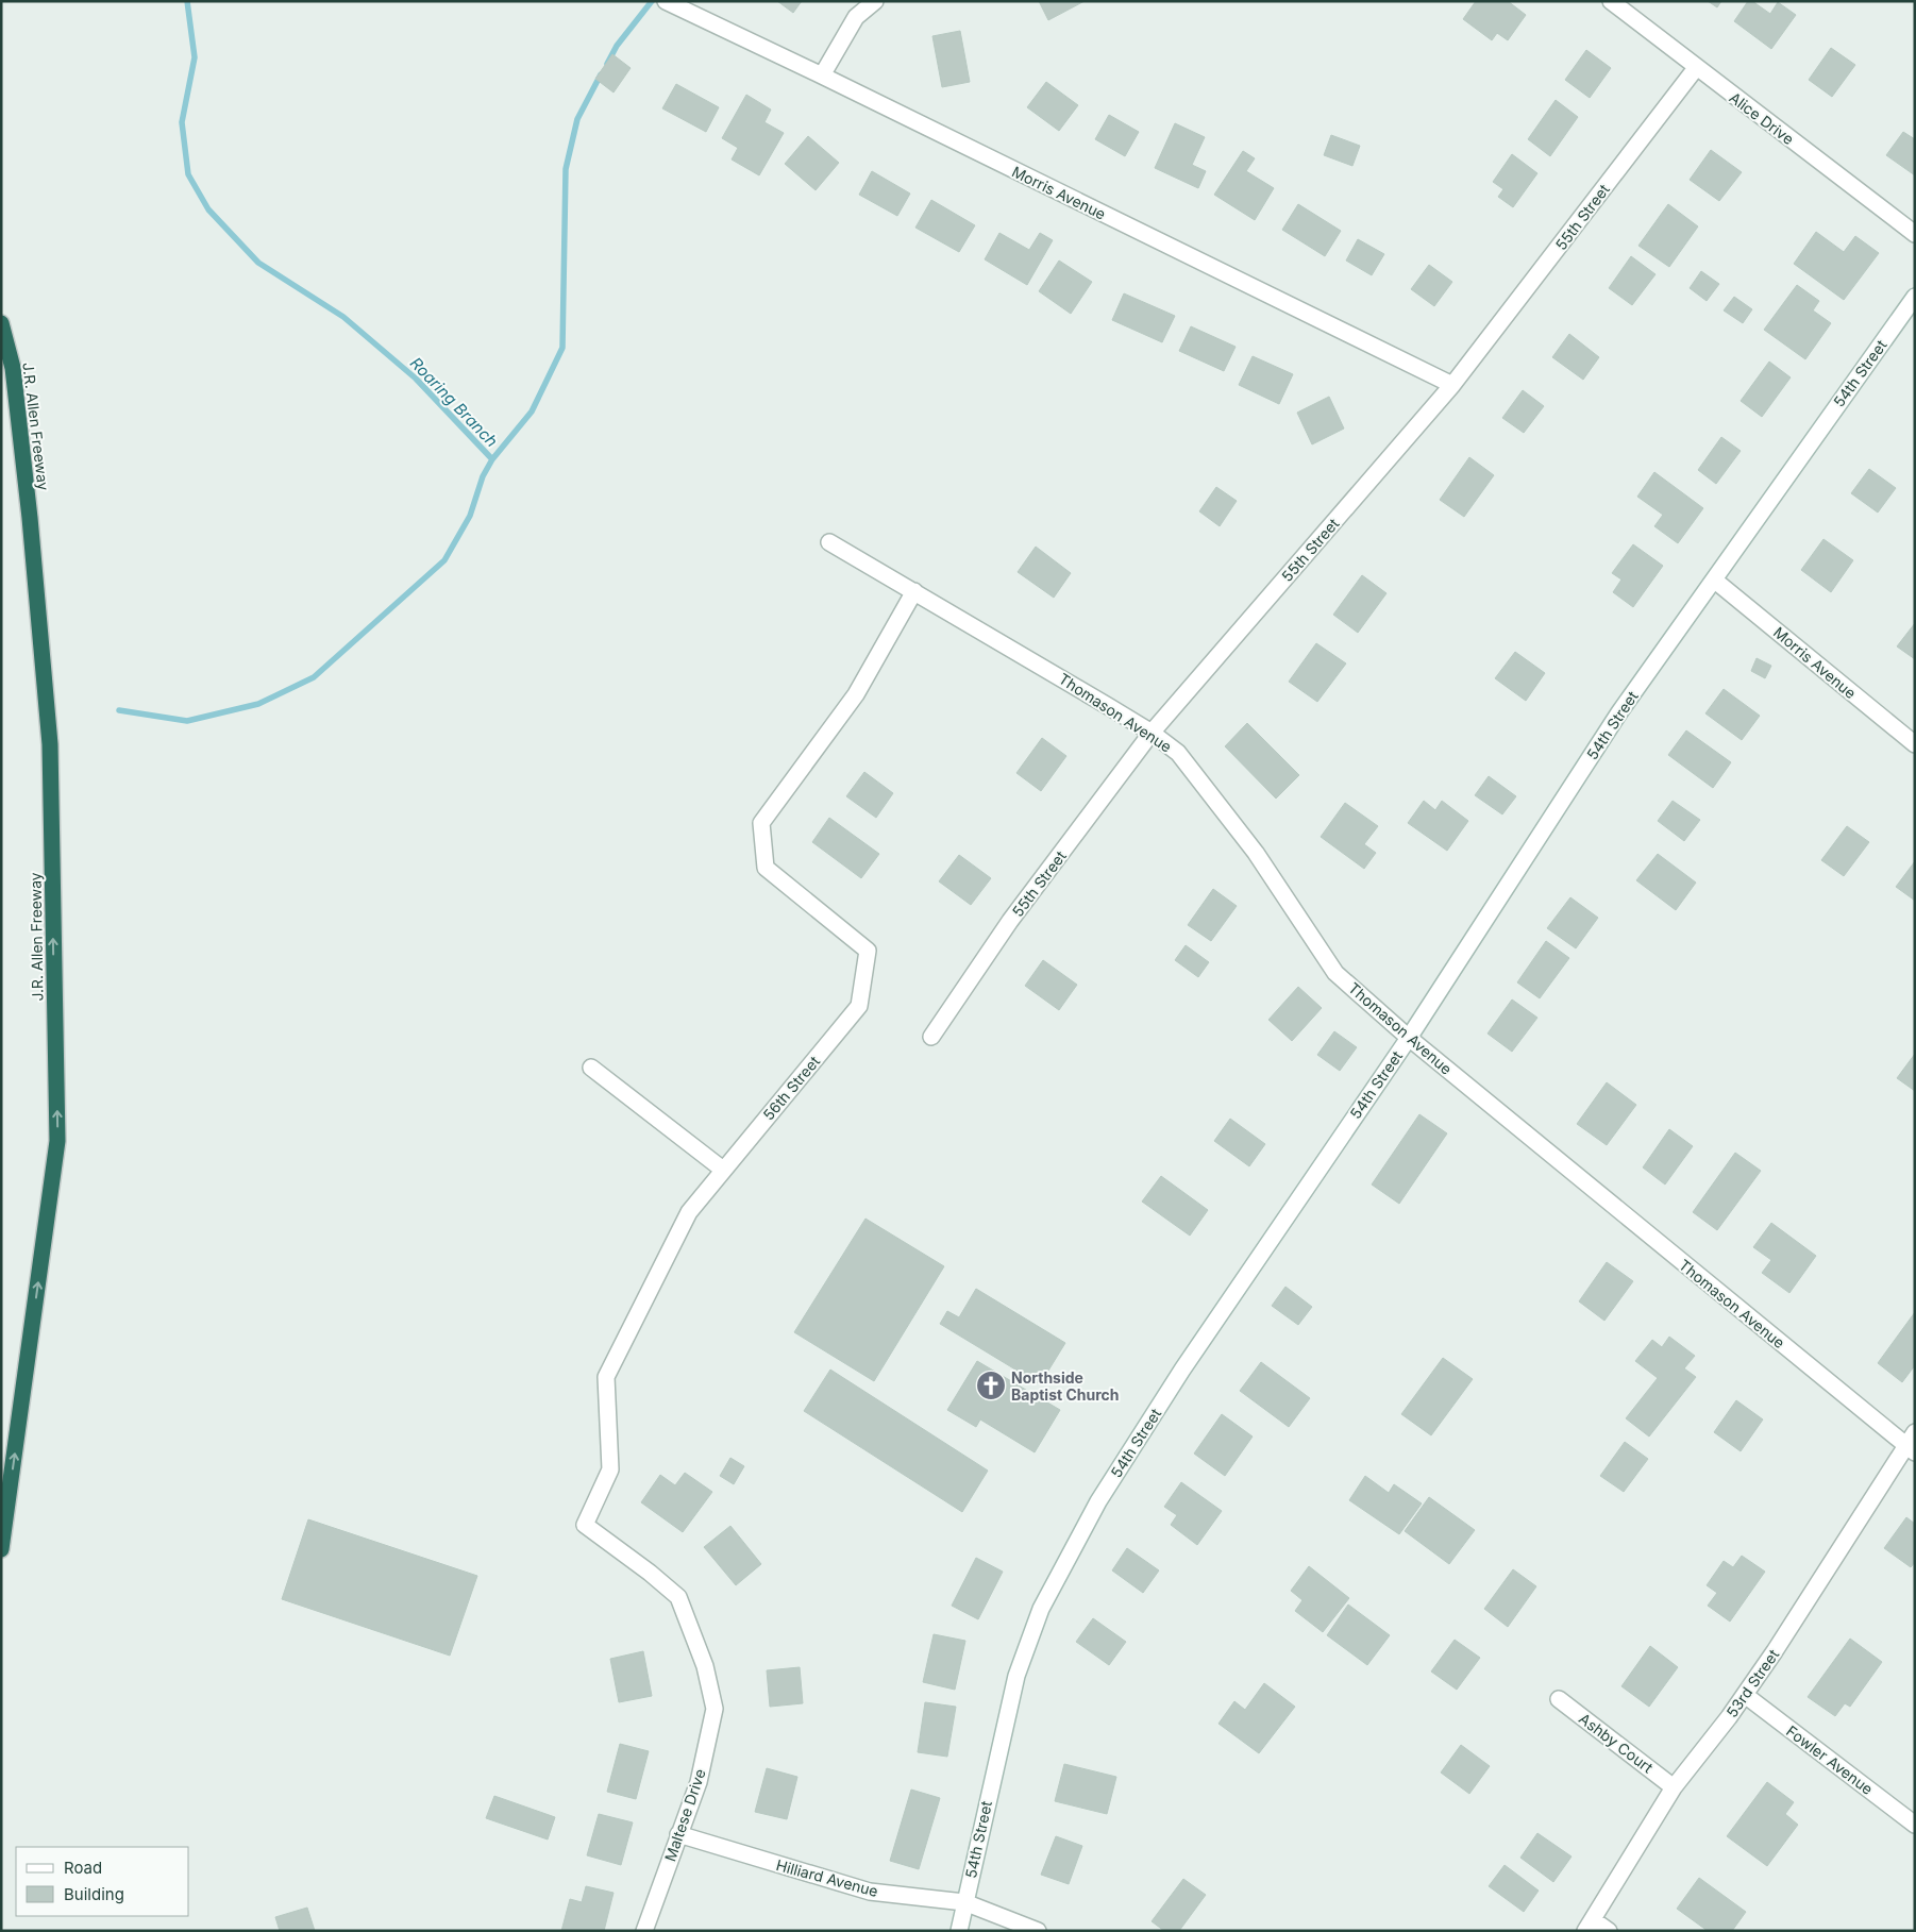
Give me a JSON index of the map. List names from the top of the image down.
{
  "streets": {
    "highway": ["J.R. Allen Freeway"],
    "street": [
      "Alice Drive",
      "Morris Avenue",
      "55th Street",
      "54th Street",
      "Thomason Avenue",
      "56th Street",
      "53rd Street",
      "Ashby Court",
      "Fowler Avenue",
      "Maltese Drive",
      "Hilliard Avenue"
    ]
  },
  "crossings": [
    ["Alice Drive", "55th Street"],
    ["Morris Avenue", "55th Street"],
    ["Morris Avenue", "54th Street"],
    ["55th Street", "Thomason Avenue"],
    ["54th Street", "Thomason Avenue"],
    ["54th Street", "Hilliard Avenue"],
    ["Thomason Avenue", "56th Street"],
    ["Thomason Avenue", "53rd Street"],
    ["56th Street", "Maltese Drive"],
    ["53rd Street", "Ashby Court"],
    ["53rd Street", "Fowler Avenue"],
    ["Maltese Drive", "Hilliard Avenue"]
  ],
  "one_way": ["J.R. Allen Freeway"],
  "water": ["Roaring Branch"],
  "places": {
    "church": ["Northside Baptist Church"]
  },
  "legend": ["Road", "Building"]
}
